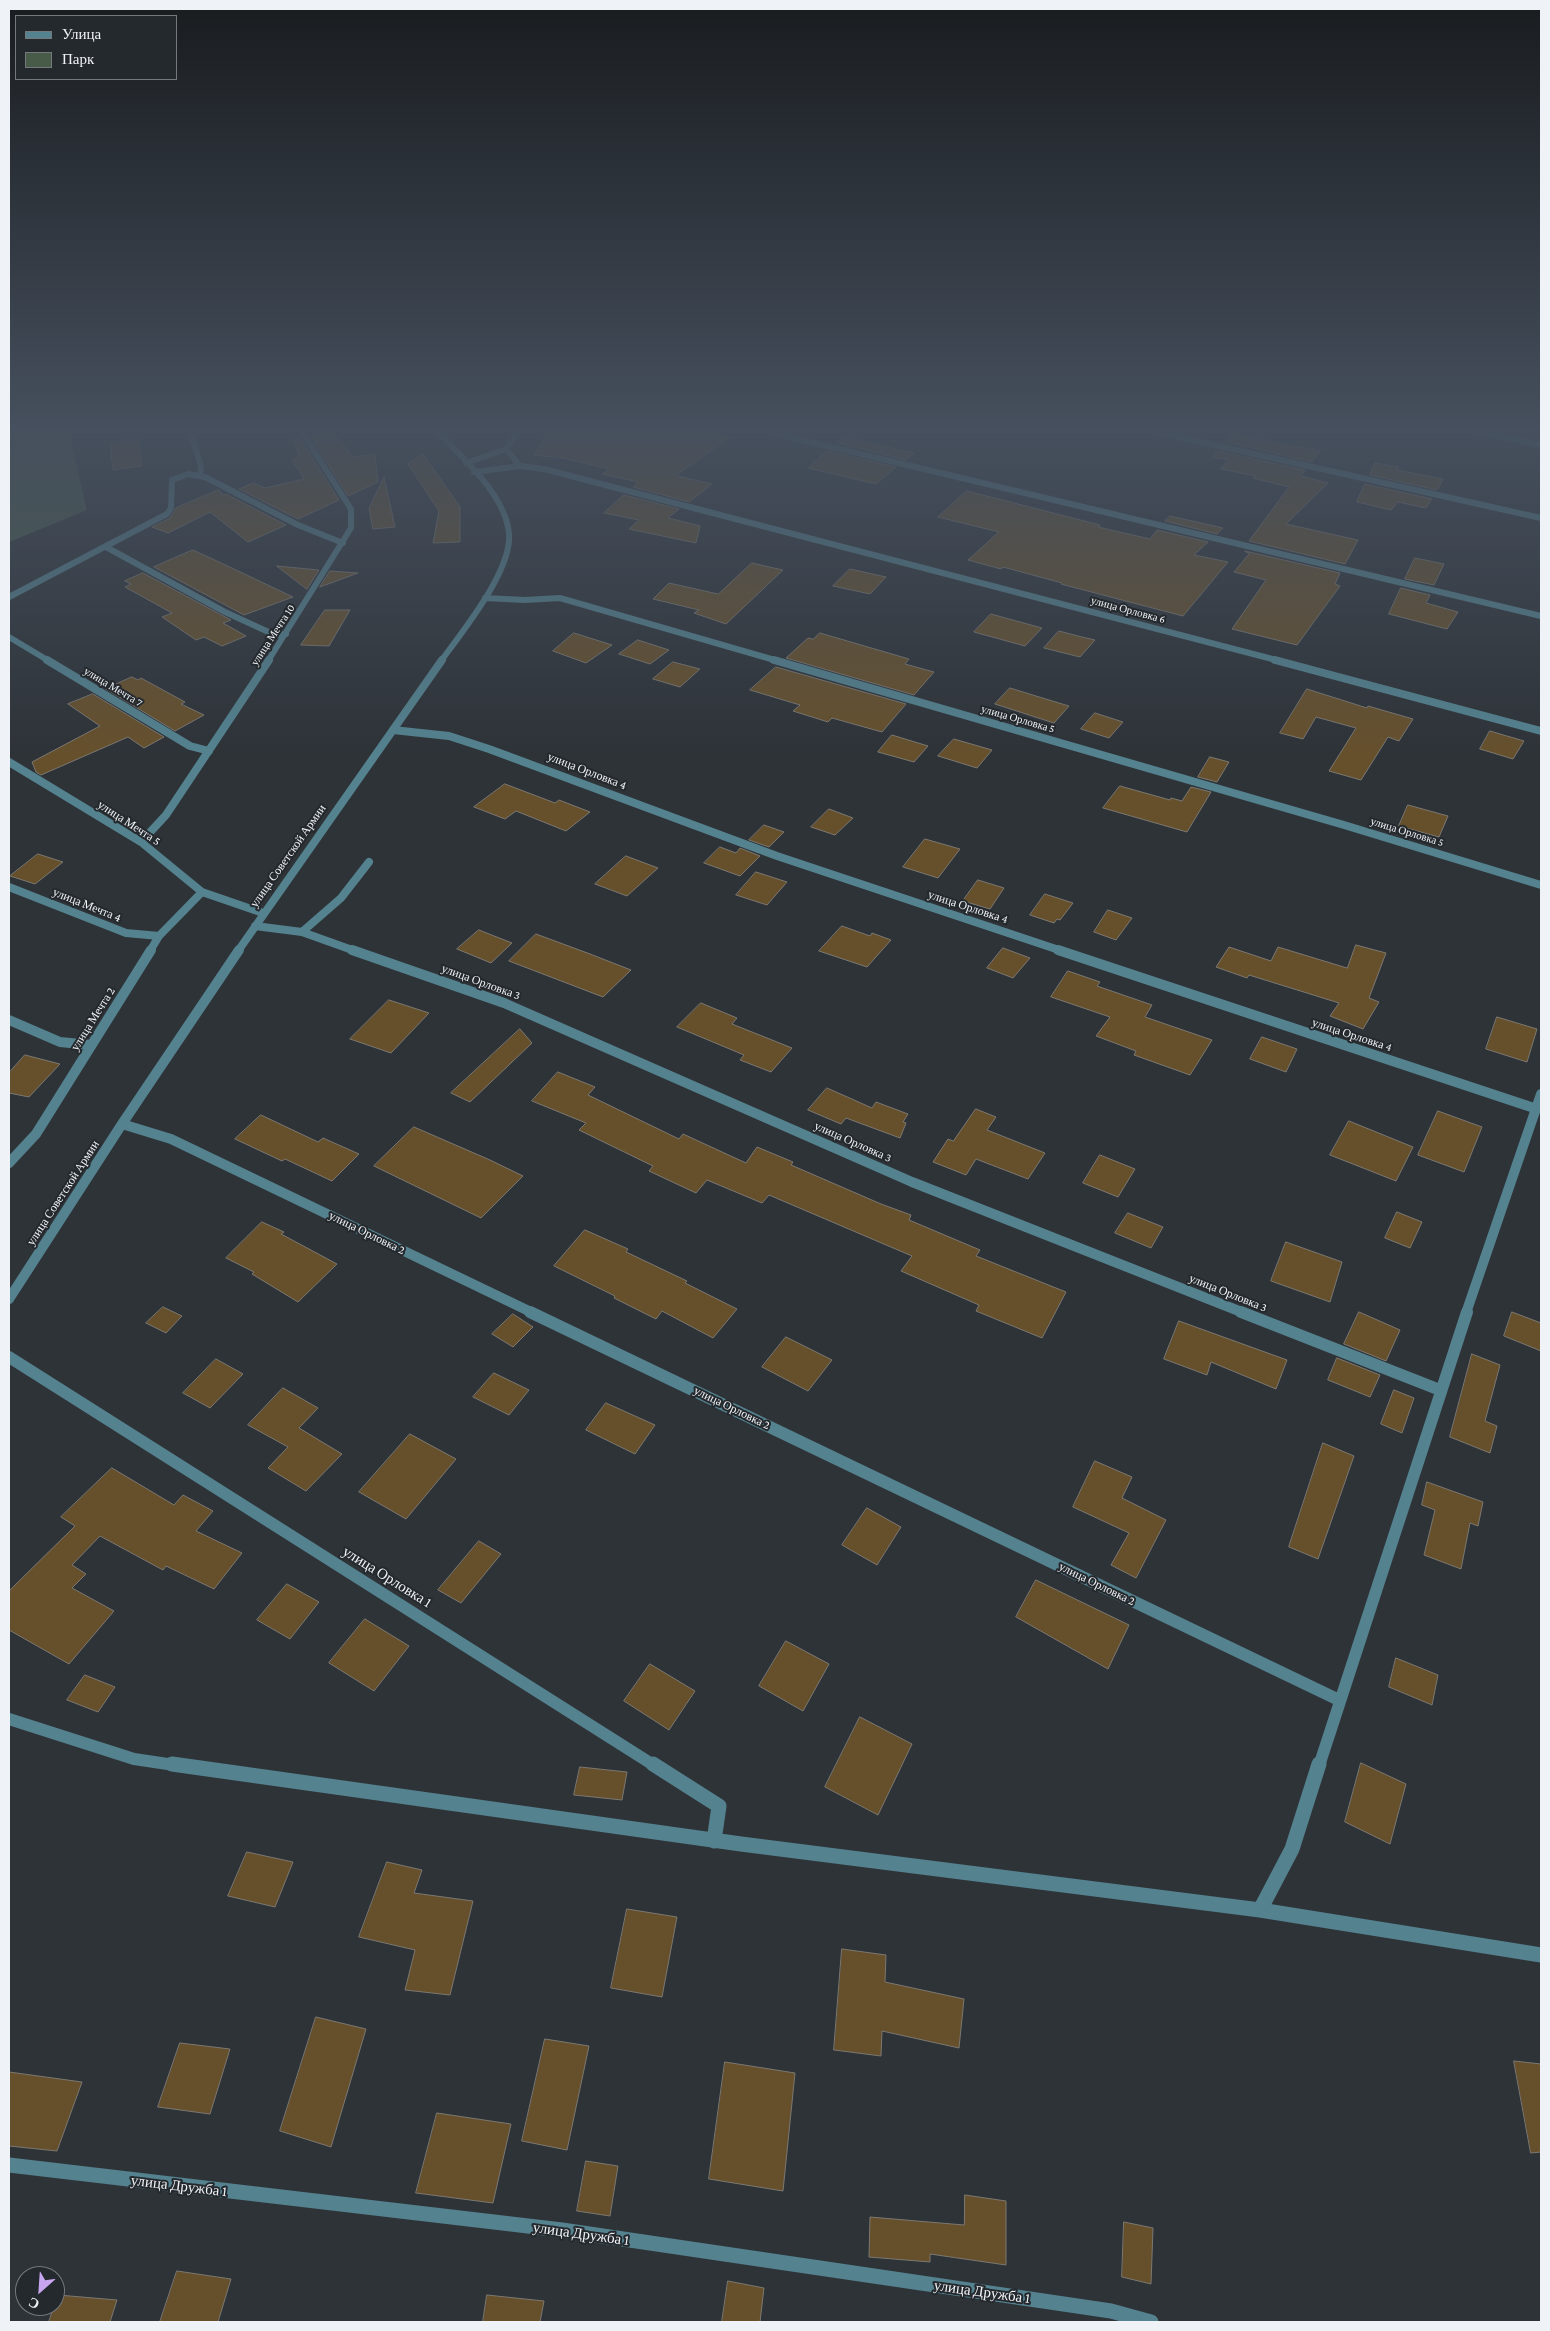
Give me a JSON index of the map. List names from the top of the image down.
{
  "streets": {
    "street": [
      "улица Орловка 6",
      "улица Мечта 10",
      "улица Мечта 7",
      "улица Орловка 5",
      "улица Орловка 4",
      "улица Мечта 5",
      "улица Советской Армии",
      "улица Мечта 4",
      "улица Орловка 3",
      "улица Мечта 2",
      "улица Орловка 2",
      "улица Орловка 1",
      "улица Дружба 1"
    ]
  },
  "crossings": [
    ["улица Мечта 10", "улица Мечта 7"],
    ["улица Мечта 10", "улица Мечта 5"],
    ["улица Орловка 5", "улица Советской Армии"],
    ["улица Орловка 4", "улица Советской Армии"],
    ["улица Мечта 5", "улица Советской Армии"],
    ["улица Мечта 5", "улица Мечта 2"],
    ["улица Советской Армии", "улица Орловка 3"],
    ["улица Советской Армии", "улица Орловка 2"],
    ["улица Мечта 4", "улица Мечта 2"]
  ],
  "legend": ["Улица", "Парк"],
  "north": "bottom left"
}
